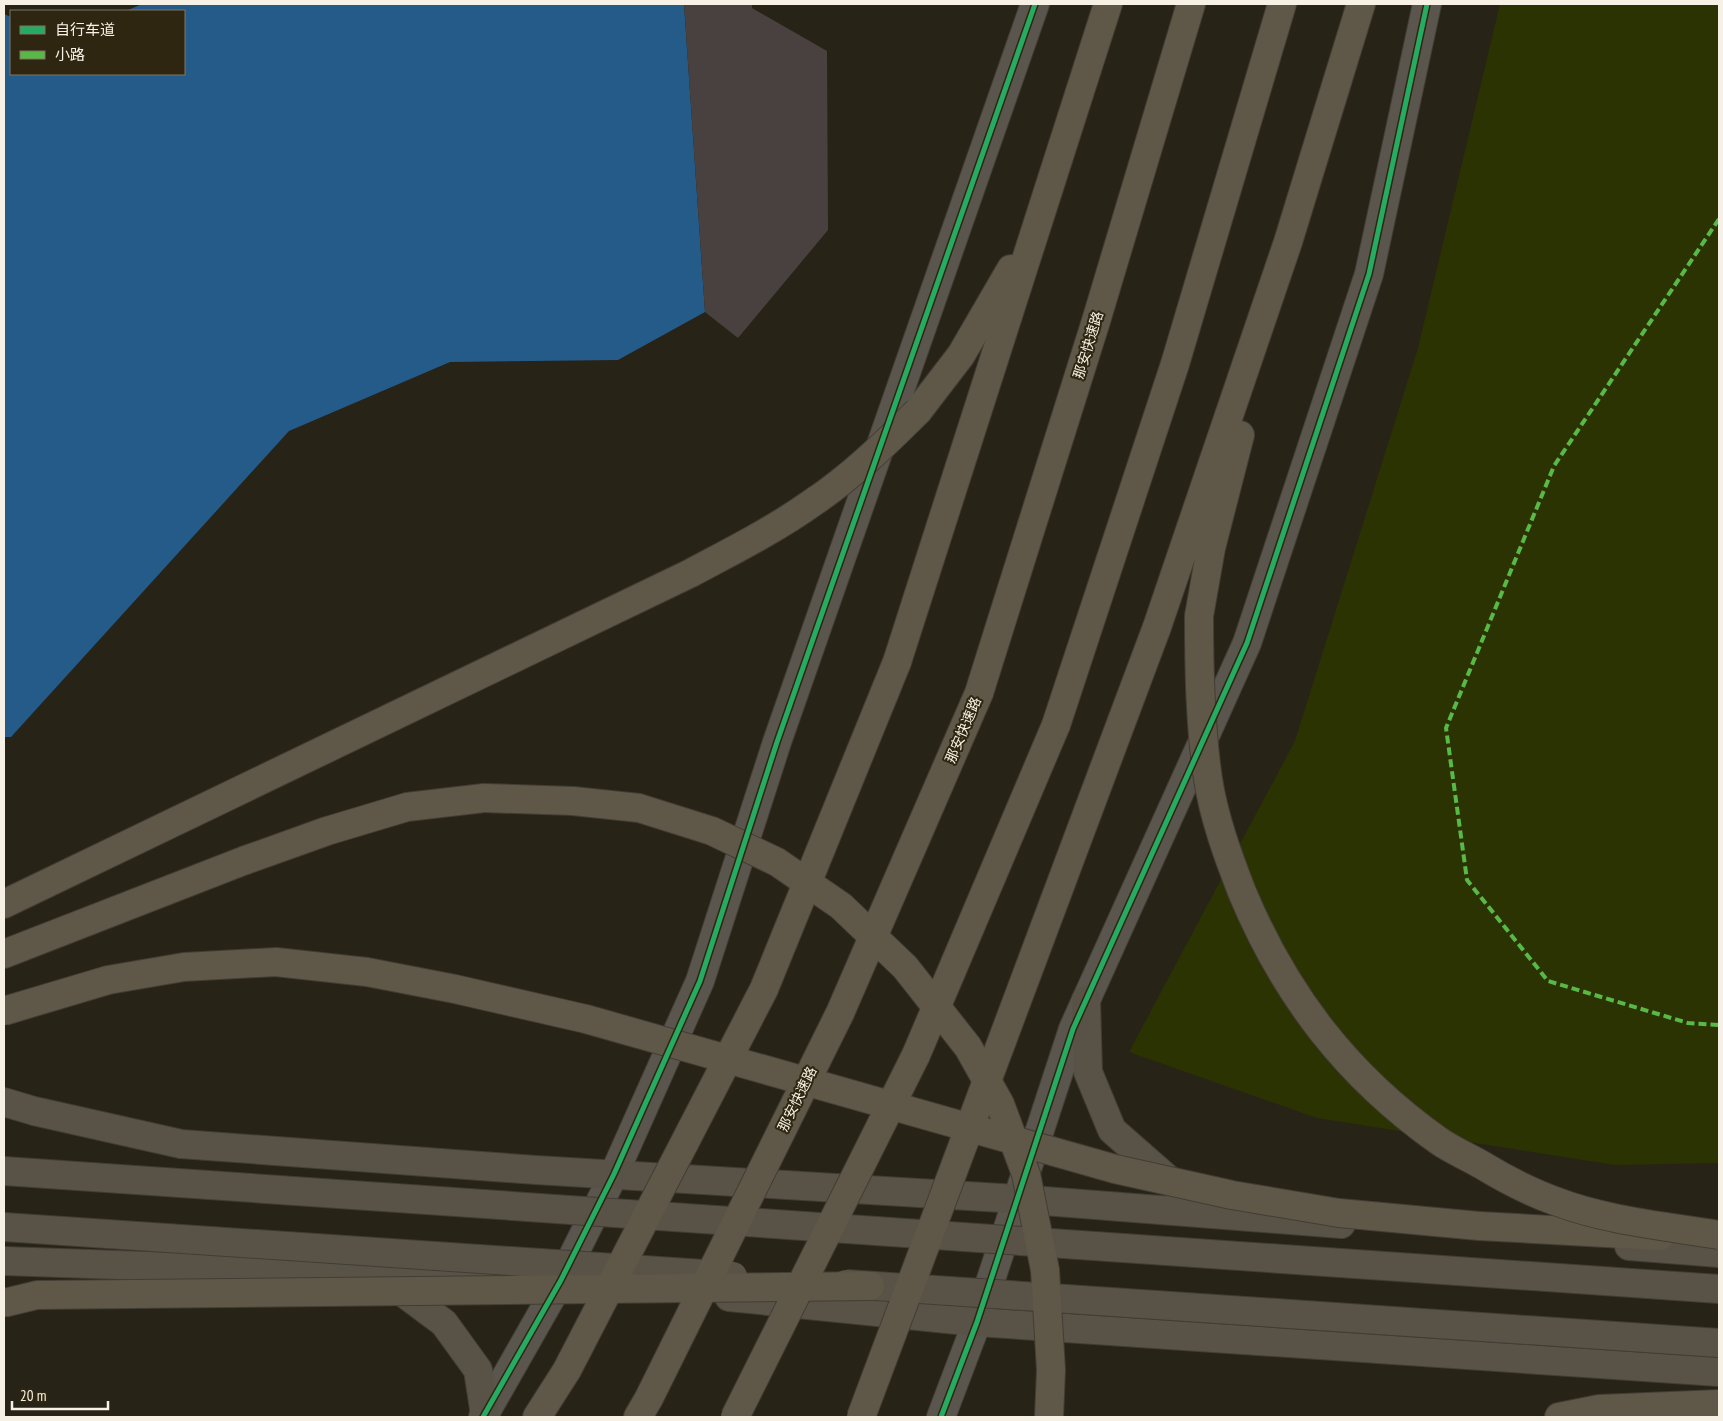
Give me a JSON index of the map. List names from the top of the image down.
{
  "streets": {
    "highway": ["那安快速路"]
  },
  "legend": ["自行车道", "小路"],
  "scale_bar": "20 m"
}
